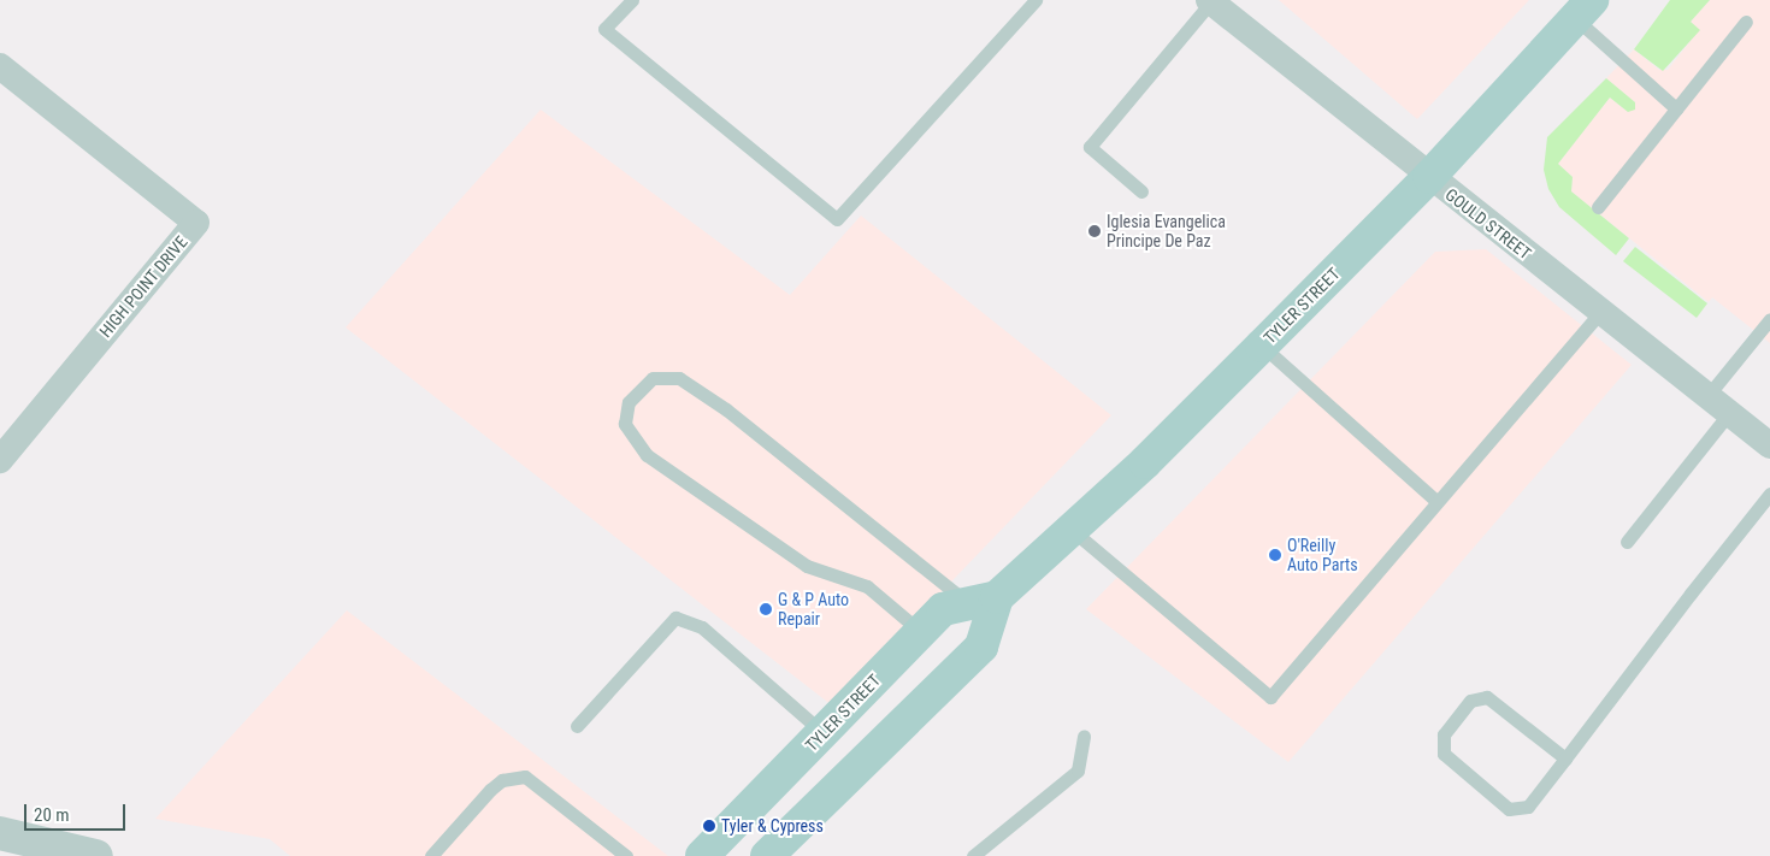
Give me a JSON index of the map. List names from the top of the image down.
{
  "streets": {
    "main road": ["TYLER STREET"],
    "street": ["GOULD STREET", "HIGH POINT DRIVE"]
  },
  "crossings": [
    ["GOULD STREET", "TYLER STREET"]
  ],
  "places": [
    "Iglesia Evangelica Principe De Paz",
    "O'Reilly Auto Parts",
    "G & P Auto Repair",
    "Tyler & Cypress"
  ],
  "scale_bar": "20 m"
}
